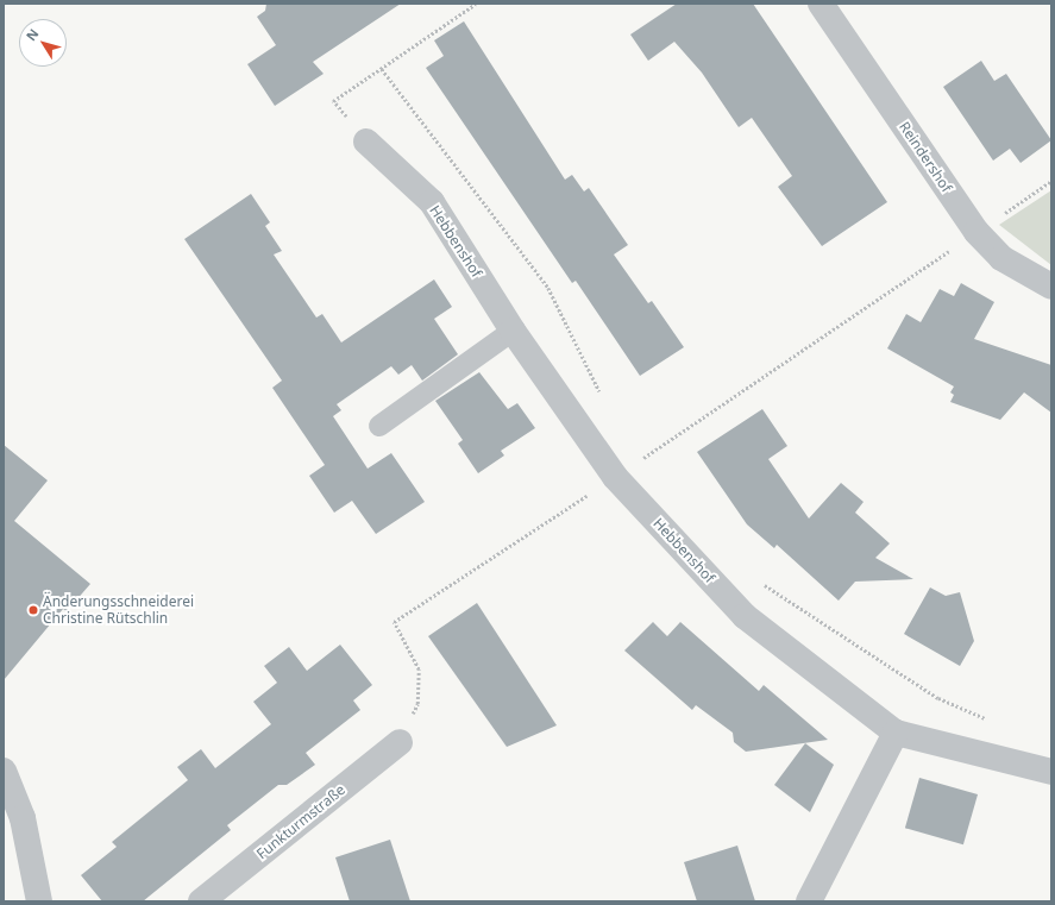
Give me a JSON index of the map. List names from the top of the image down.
{
  "streets": {
    "street": ["Reindershof", "Hebbenshof", "Funkturmstraße"]
  },
  "places": ["Änderungsschneiderei Christine Rütschlin"],
  "north": "top left"
}
